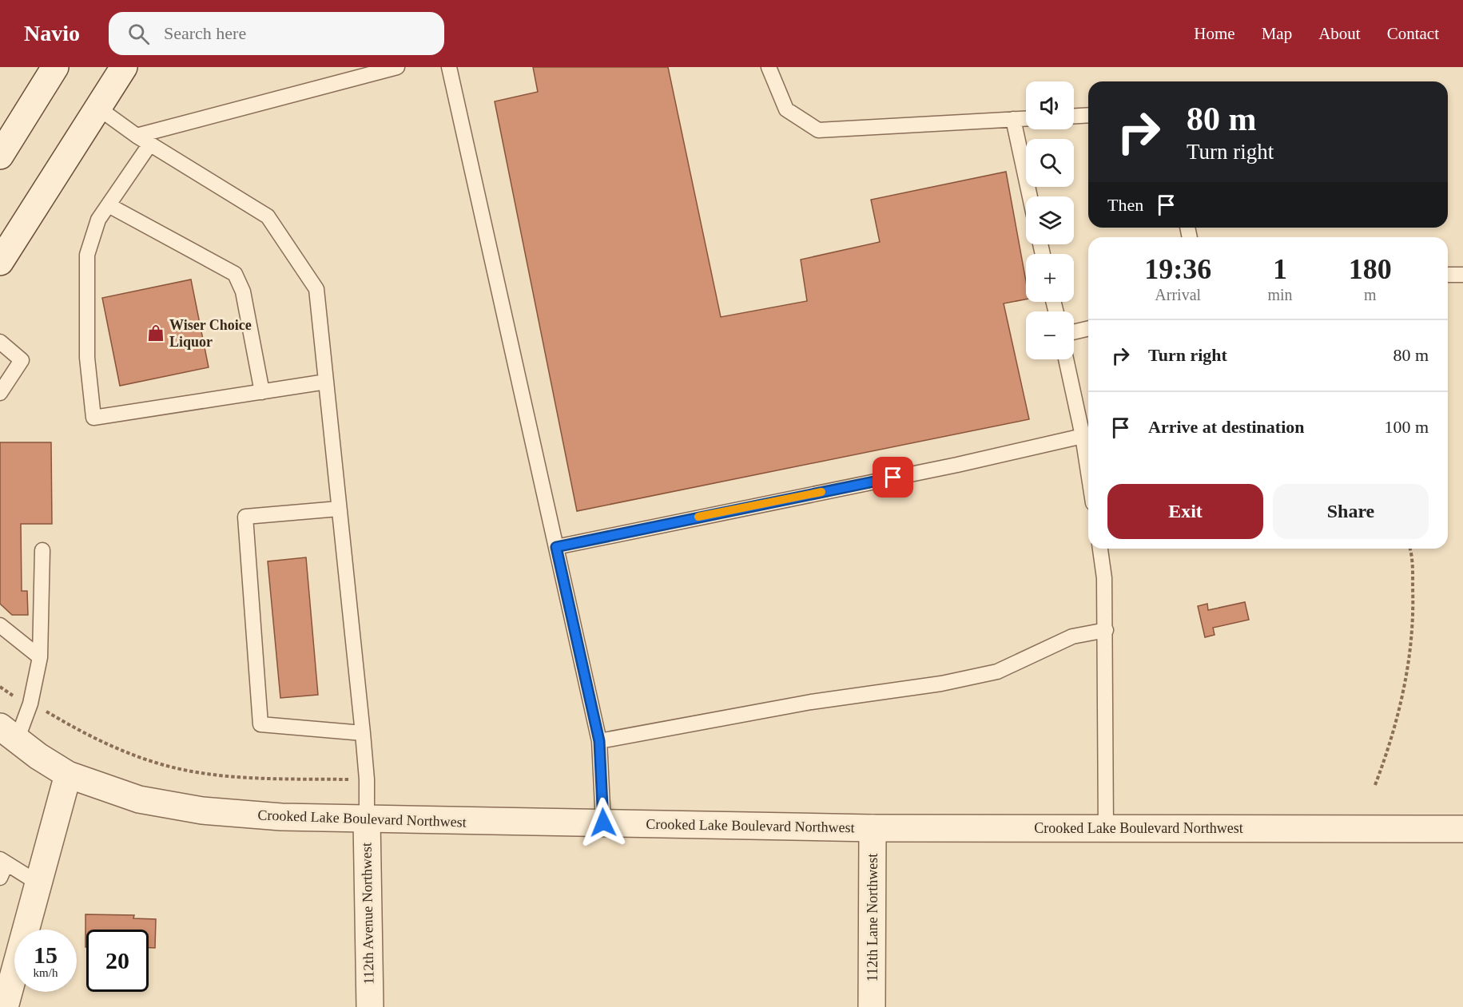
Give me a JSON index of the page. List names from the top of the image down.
{
  "streets": {
    "street": ["Crooked Lake Boulevard Northwest", "112th Avenue Northwest", "112th Lane Northwest"]
  },
  "crossings": [
    ["Crooked Lake Boulevard Northwest", "112th Avenue Northwest"],
    ["Crooked Lake Boulevard Northwest", "112th Lane Northwest"]
  ],
  "places": {
    "shop": ["Wiser Choice Liquor"]
  },
  "page": {
    "header": "Navio",
    "search": "Search here",
    "nav": [
      "Home",
      "Map",
      "About",
      "Contact"
    ],
    "map_buttons": ["+", "−"],
    "turn": ["80 m", "Turn right"],
    "then": "Then",
    "eta": [
      "19:36",
      "Arrival",
      "1",
      "min",
      "180",
      "m"
    ],
    "list": [
      {
        "name": "Turn right",
        "value": "80 m"
      },
      {
        "name": "Arrive at destination",
        "value": "100 m"
      }
    ],
    "buttons": ["Exit", "Share"],
    "speed": "15 km/h",
    "limit": "20"
  }
}
